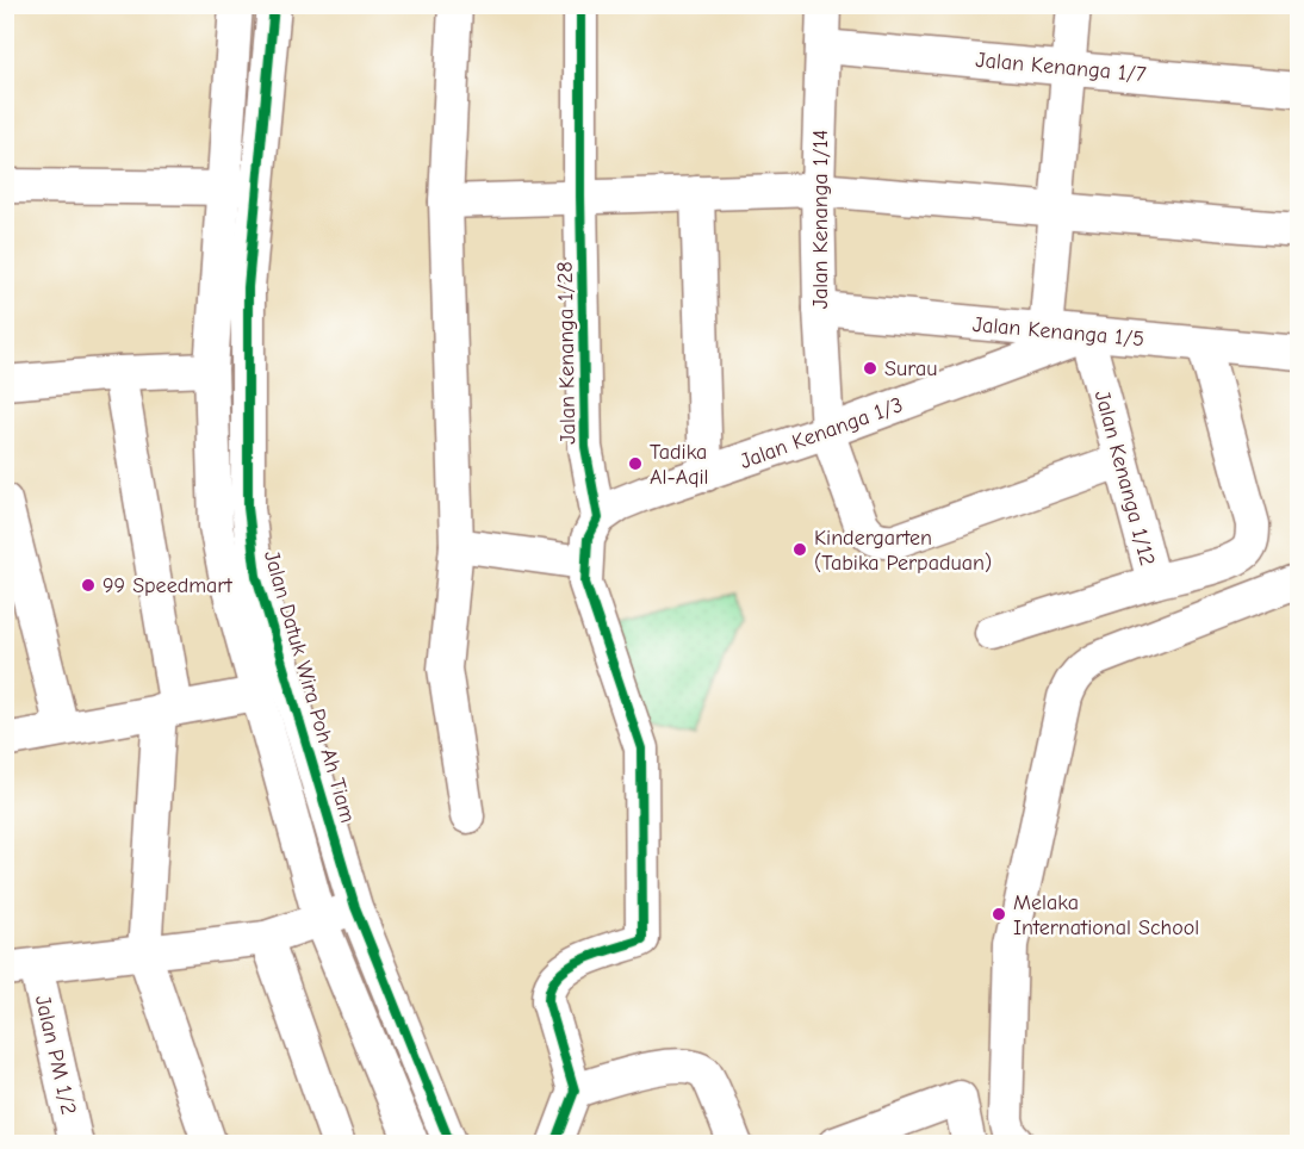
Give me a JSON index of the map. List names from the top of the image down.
{
  "streets": {
    "street": [
      "Jalan Kenanga 1/7",
      "Jalan Kenanga 1/14",
      "Jalan Kenanga 1/5",
      "Jalan Kenanga 1/28",
      "Jalan Kenanga 1/3",
      "Jalan Kenanga 1/12",
      "Jalan Datuk Wira Poh Ah Tiam",
      "Jalan PM 1/2"
    ]
  },
  "crossings": [
    ["Jalan Kenanga 1/7", "Jalan Kenanga 1/14"],
    ["Jalan Kenanga 1/14", "Jalan Kenanga 1/5"],
    ["Jalan Kenanga 1/14", "Jalan Kenanga 1/3"],
    ["Jalan Kenanga 1/14", "Jalan Kenanga 1/12"],
    ["Jalan Kenanga 1/5", "Jalan Kenanga 1/3"],
    ["Jalan Kenanga 1/5", "Jalan Kenanga 1/12"],
    ["Jalan Kenanga 1/28", "Jalan Kenanga 1/3"],
    ["Jalan Kenanga 1/3", "Jalan Kenanga 1/12"]
  ],
  "places": [
    "Surau",
    "Tadika Al-Aqil",
    "Kindergarten (Tabika Perpaduan)",
    "99 Speedmart",
    "Melaka International School"
  ]
}
